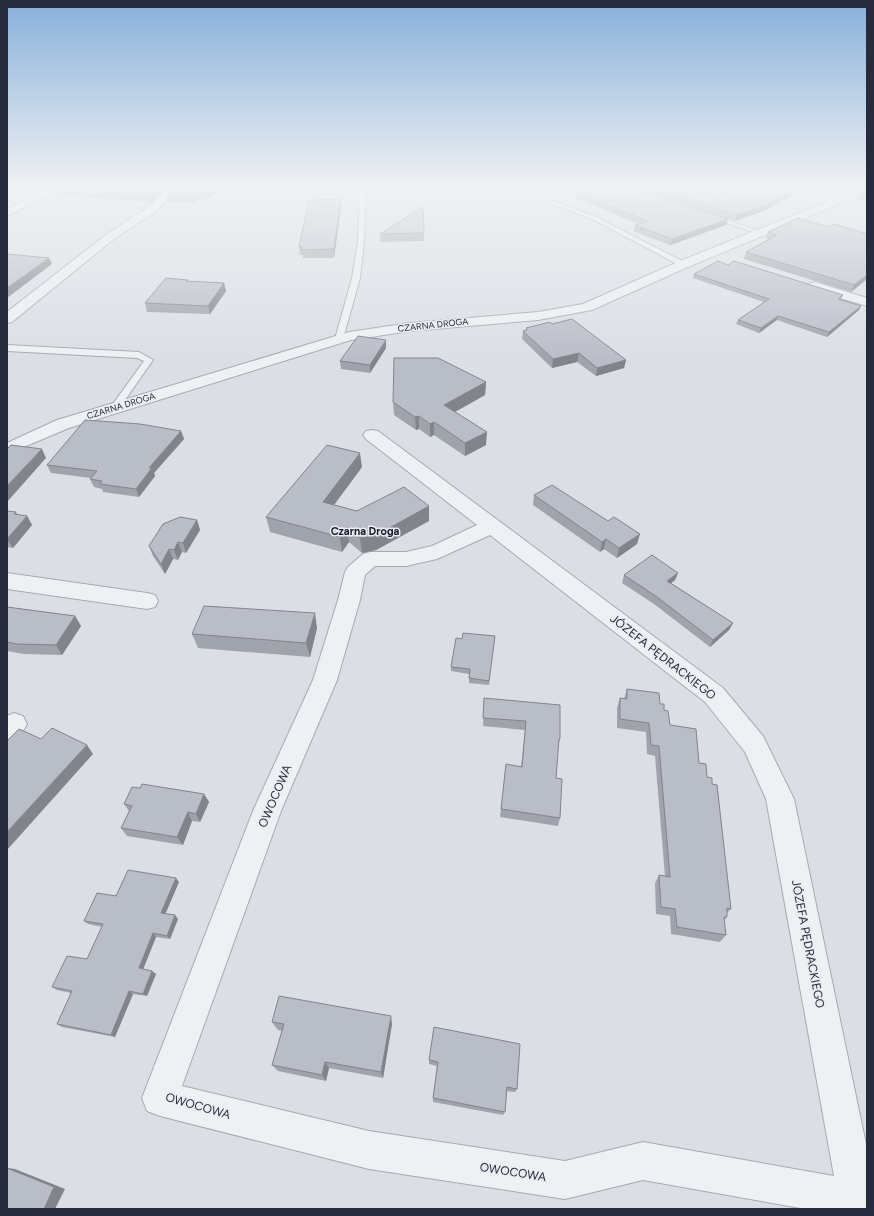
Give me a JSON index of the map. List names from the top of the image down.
{
  "streets": {
    "street": ["CZARNA DROGA", "JÓZEFA PĘDRACKIEGO", "OWOCOWA"]
  },
  "crossings": [
    ["JÓZEFA PĘDRACKIEGO", "OWOCOWA"]
  ],
  "districts": ["Czarna Droga"]
}
